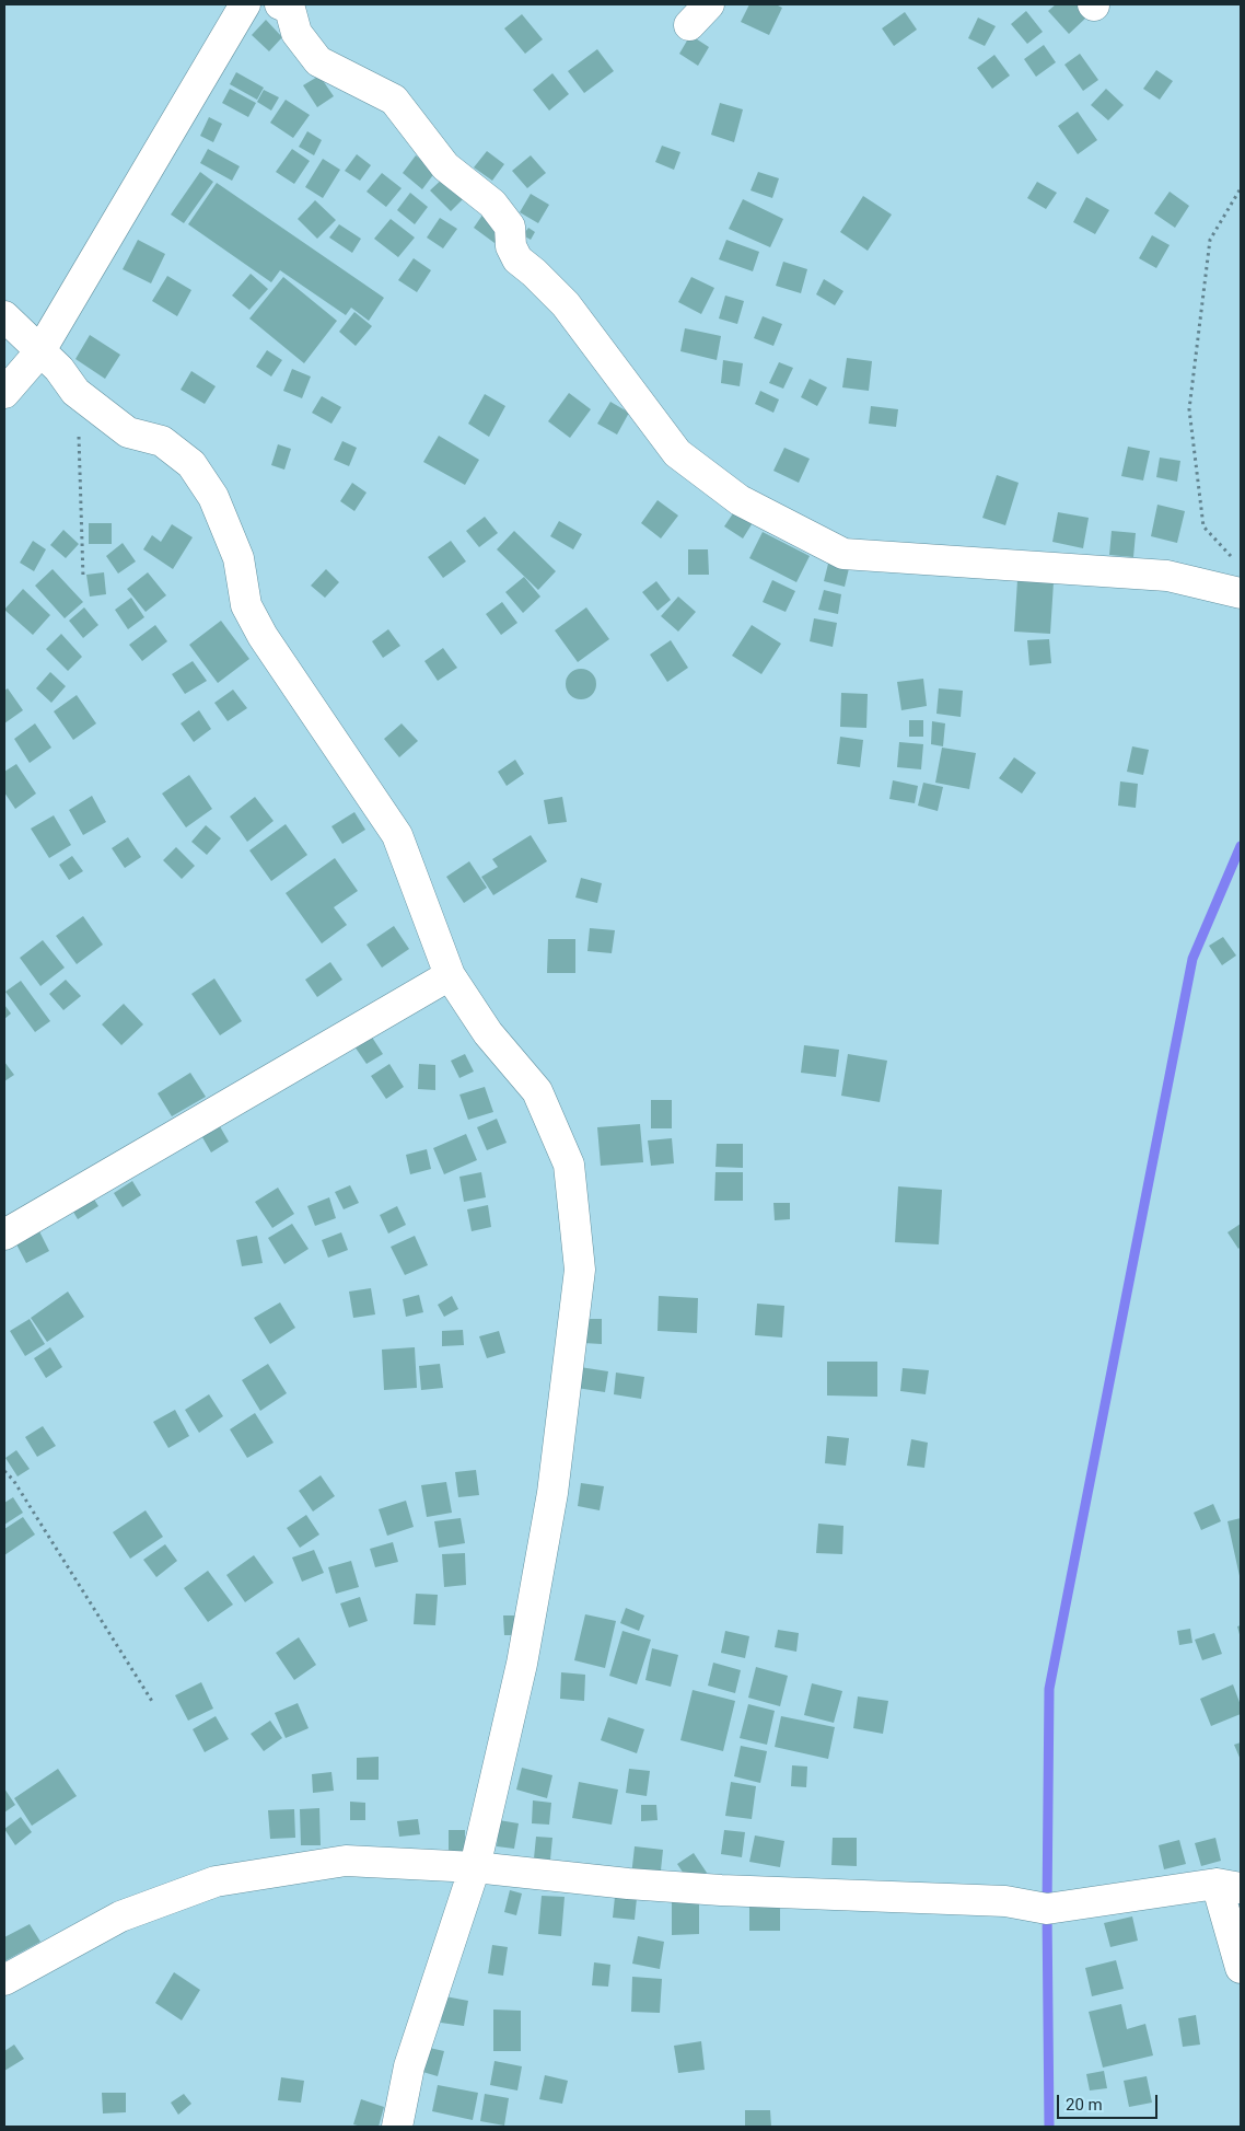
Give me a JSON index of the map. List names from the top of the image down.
{
  "scale_bar": "20 m"
}
